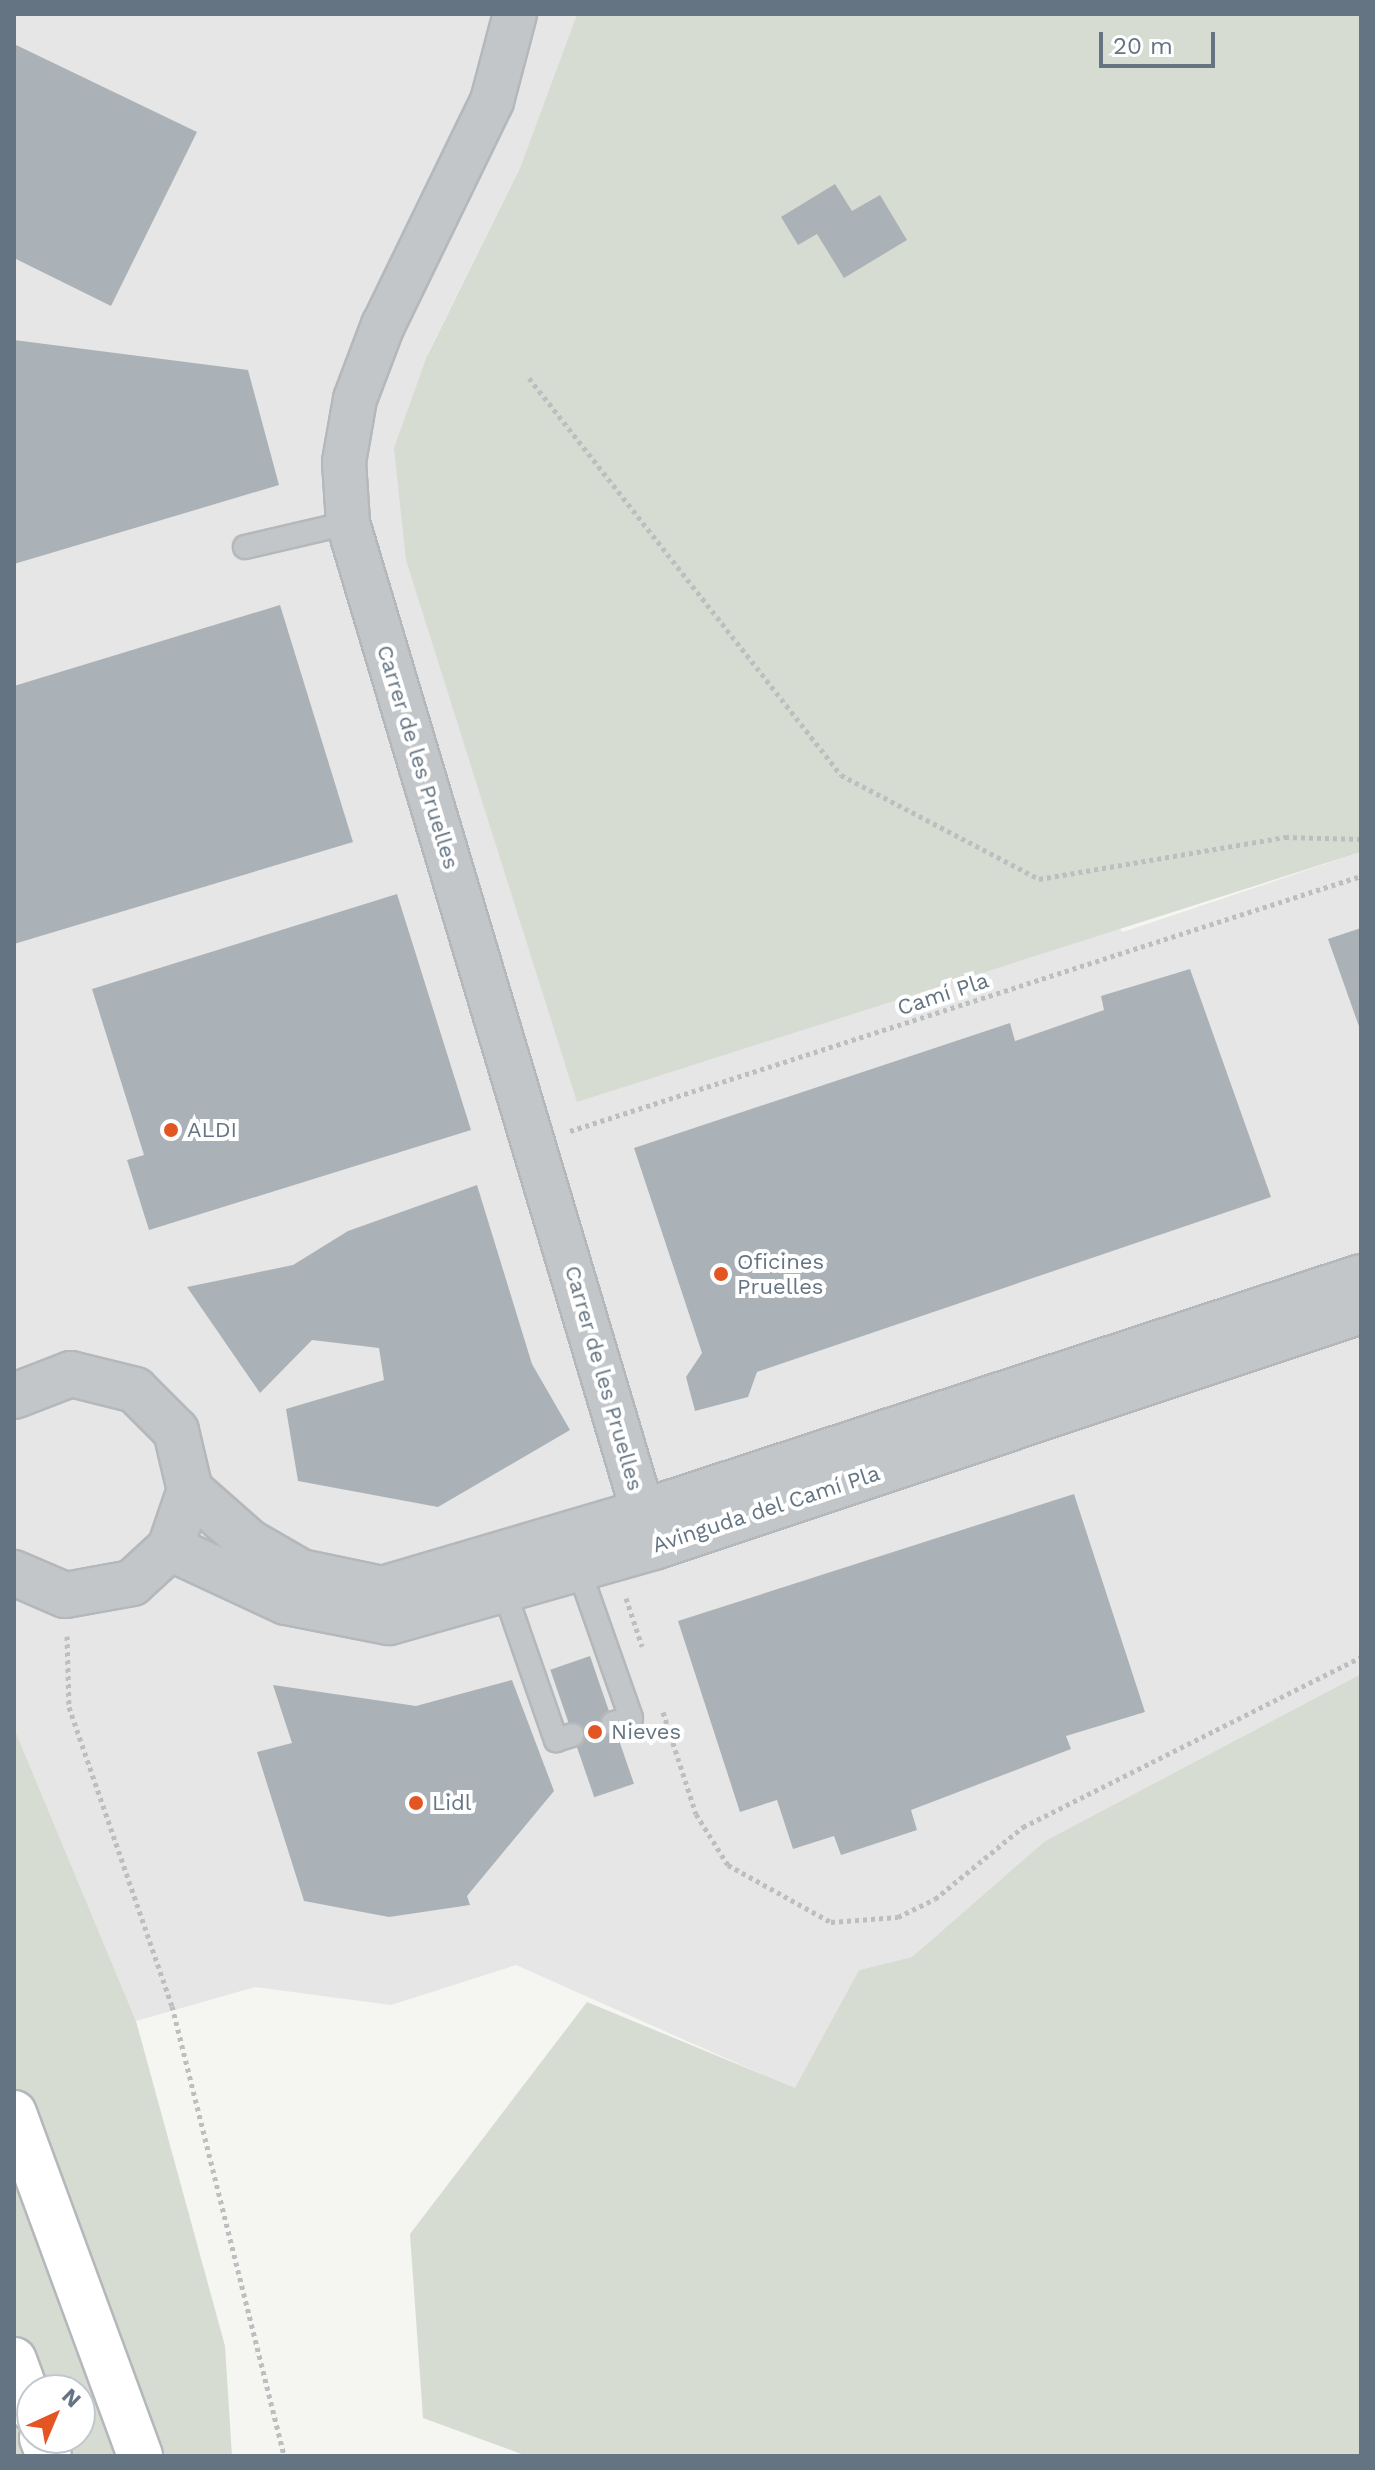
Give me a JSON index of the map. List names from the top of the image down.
{
  "streets": {
    "street": ["Carrer de les Pruelles", "Avinguda del Camí Pla"],
    "path": ["Camí Pla"]
  },
  "crossings": [
    ["Carrer de les Pruelles", "Camí Pla"],
    ["Carrer de les Pruelles", "Avinguda del Camí Pla"]
  ],
  "places": [
    "ALDI",
    "Oficines Pruelles",
    "Nieves",
    "Lidl"
  ],
  "scale_bar": "20 m",
  "north": "top right"
}
